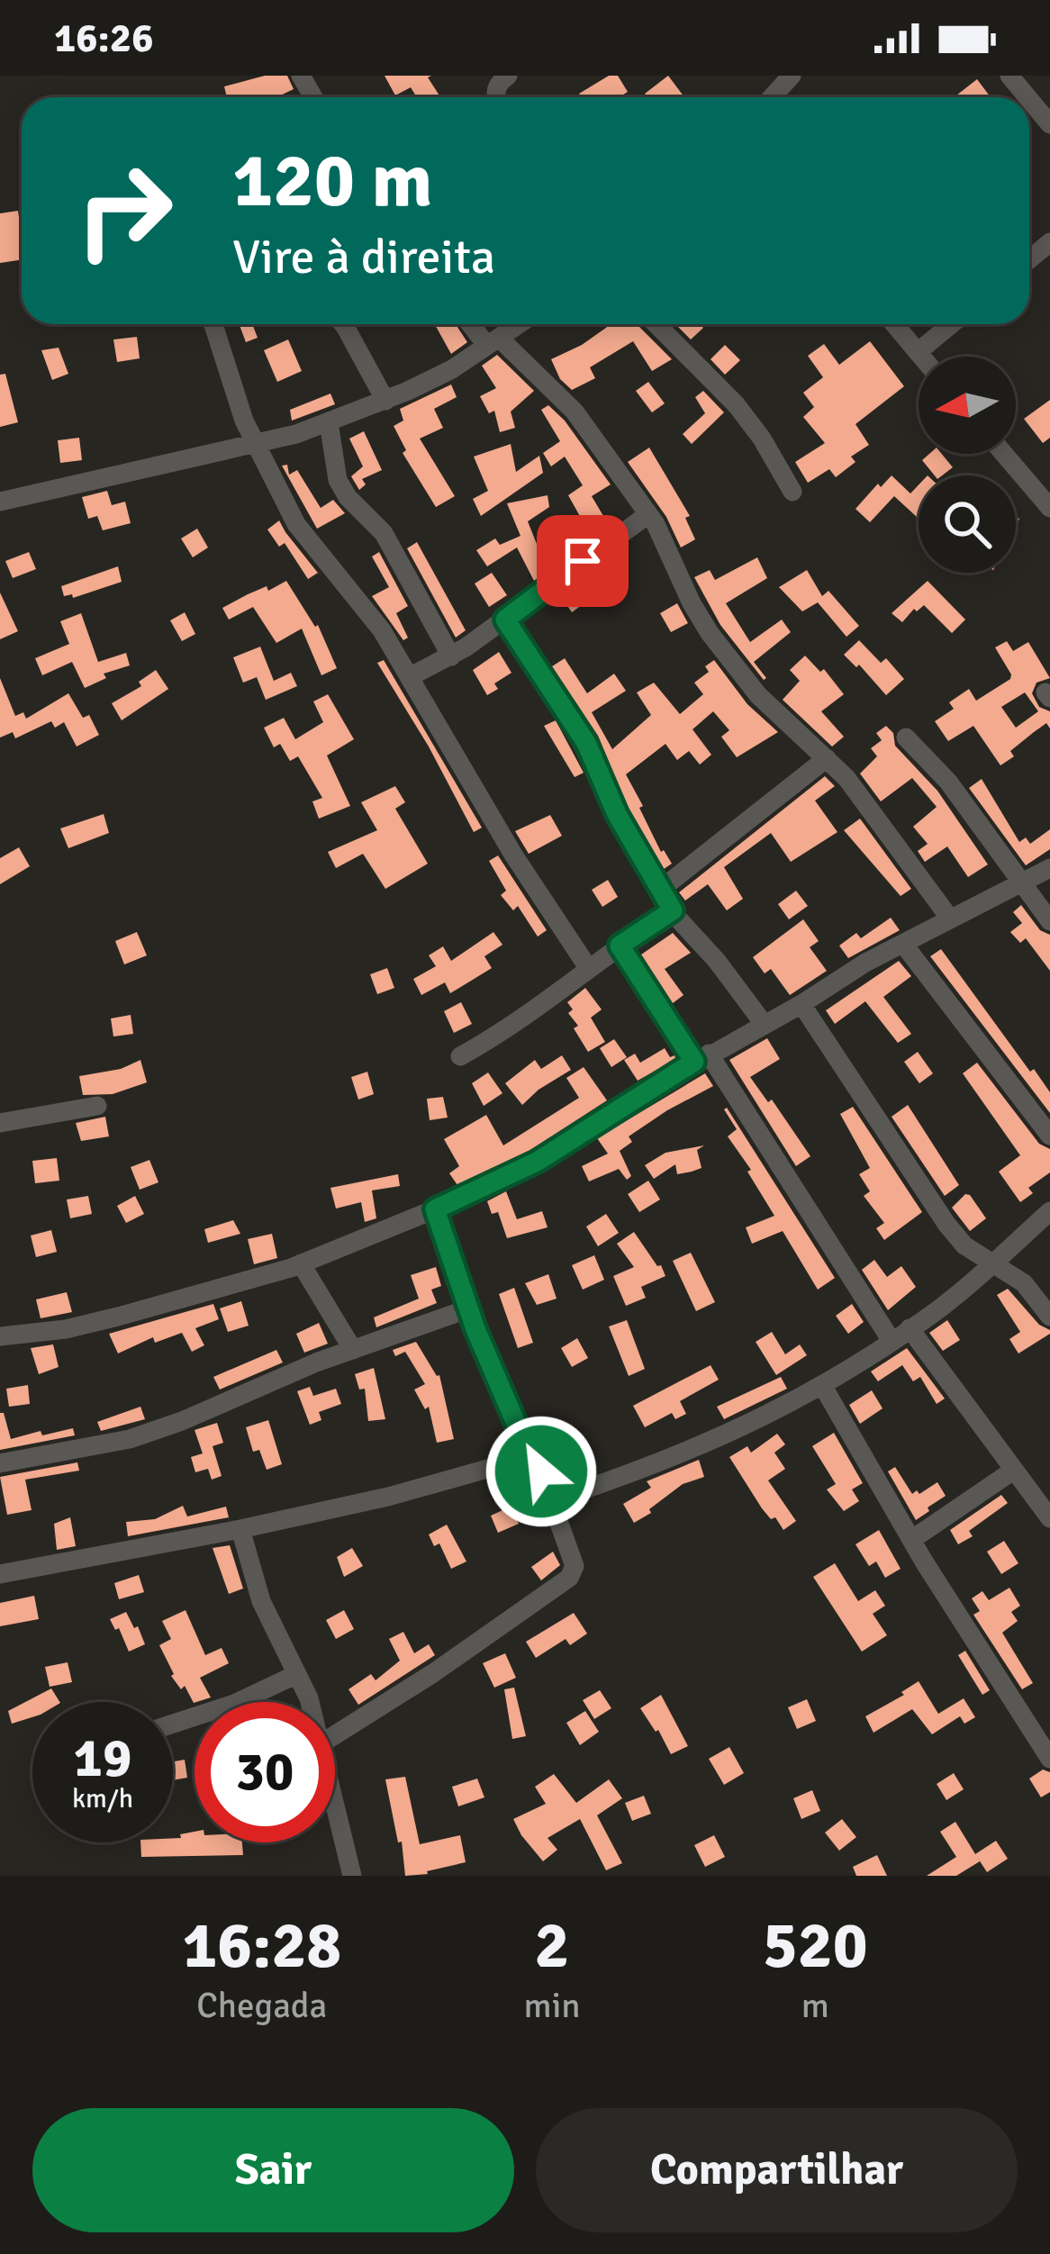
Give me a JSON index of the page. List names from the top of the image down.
{
  "north": "left",
  "page": {
    "status": "16:26",
    "turn": ["120 m", "Vire à direita"],
    "speed": "19 km/h",
    "limit": "30",
    "eta": [
      "16:28",
      "Chegada",
      "2",
      "min",
      "520",
      "m"
    ],
    "buttons": ["Sair", "Compartilhar"]
  }
}
